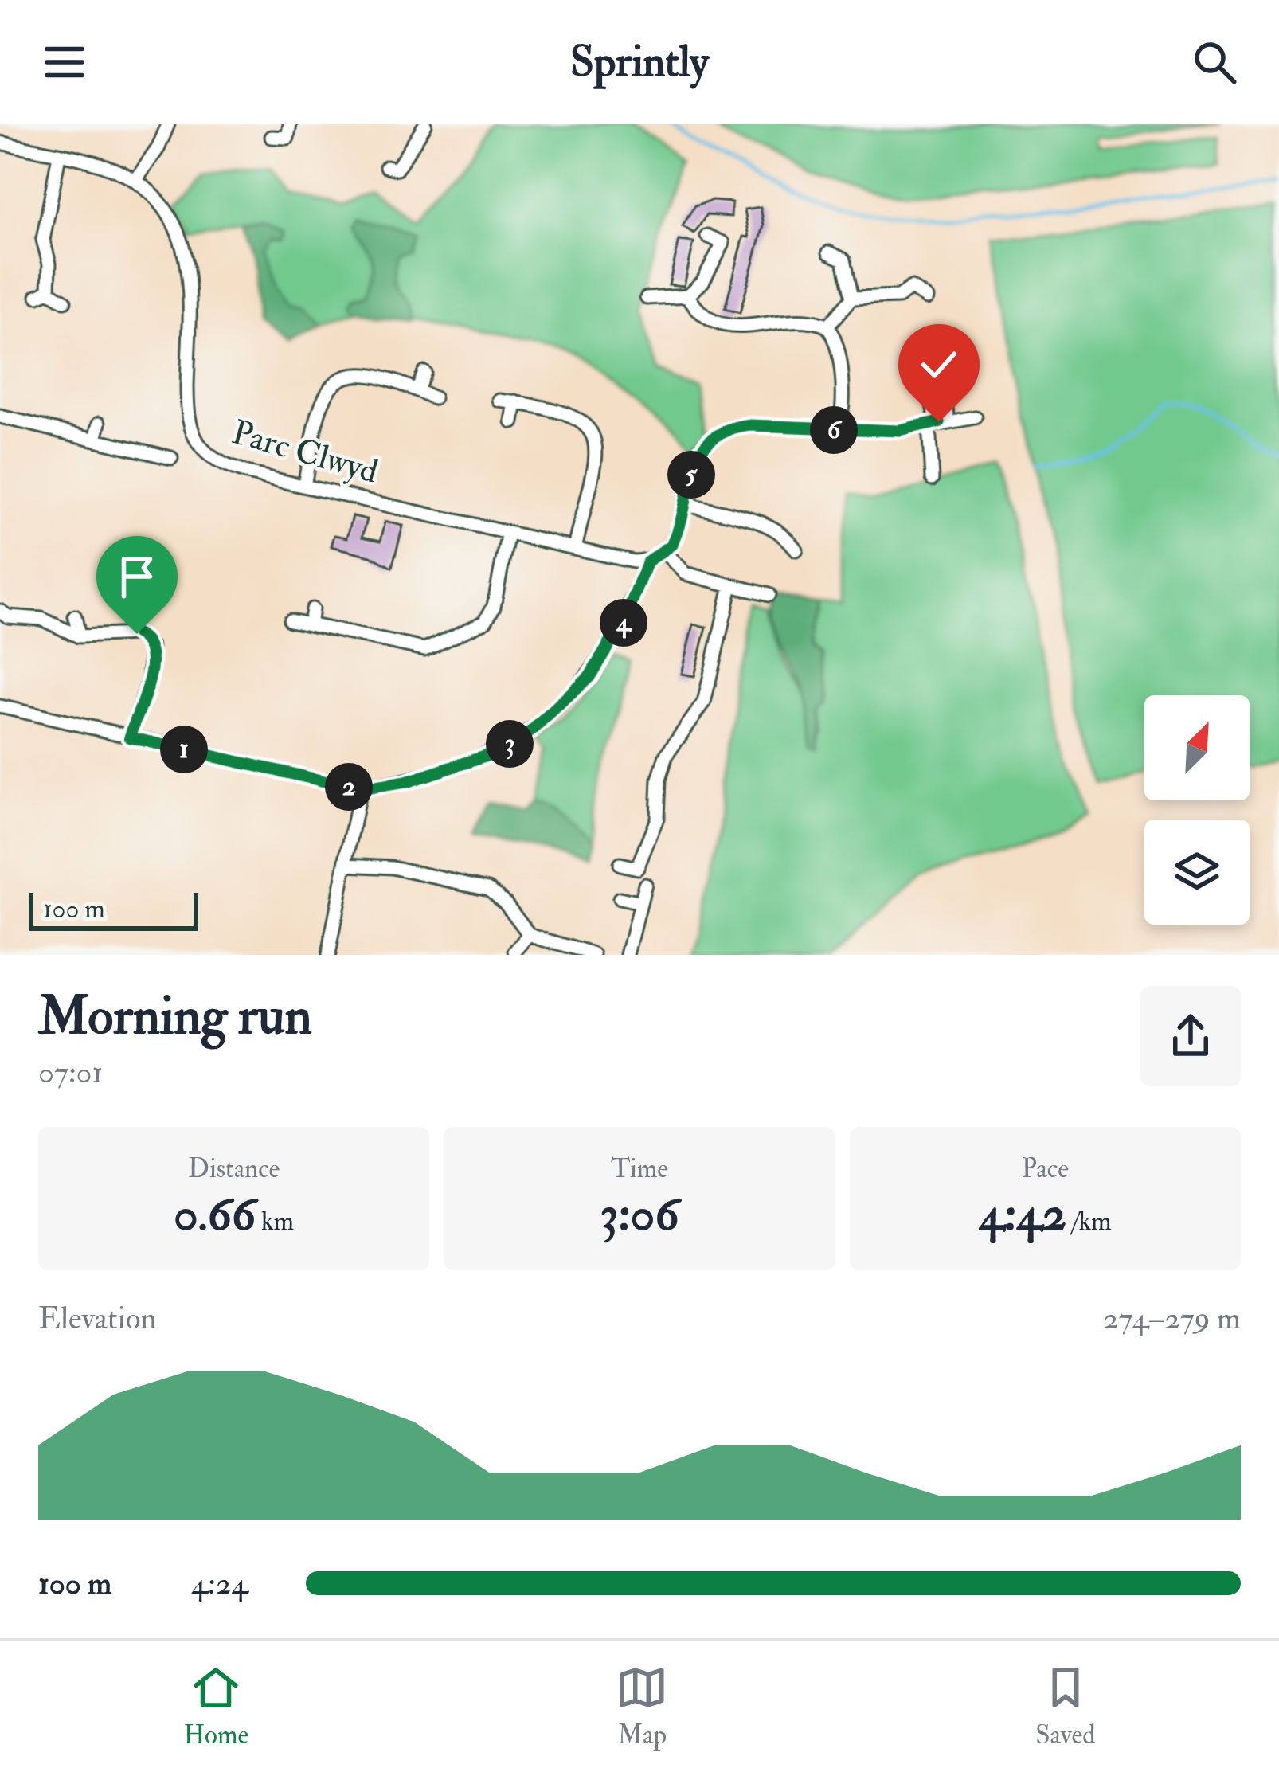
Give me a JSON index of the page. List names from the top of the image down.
{
  "streets": {
    "street": ["Parc Clwyd"]
  },
  "scale_bar": "100 m",
  "north": "top right",
  "page": {
    "header": "Sprintly",
    "pins": [
      "6",
      "5",
      "4",
      "3",
      "1",
      "2"
    ],
    "scale": "100 m",
    "heading": ["Morning run", "07:01"],
    "stats": [
      ["Distance", "0.66 km"],
      ["Time", "3:06"],
      ["Pace", "4:42 /km"]
    ],
    "chart": ["Elevation", "274–279 m"],
    "list": [
      {
        "name": "100 m",
        "note": "4:24"
      }
    ],
    "tabs": ["Home", "Map", "Saved"]
  }
}
